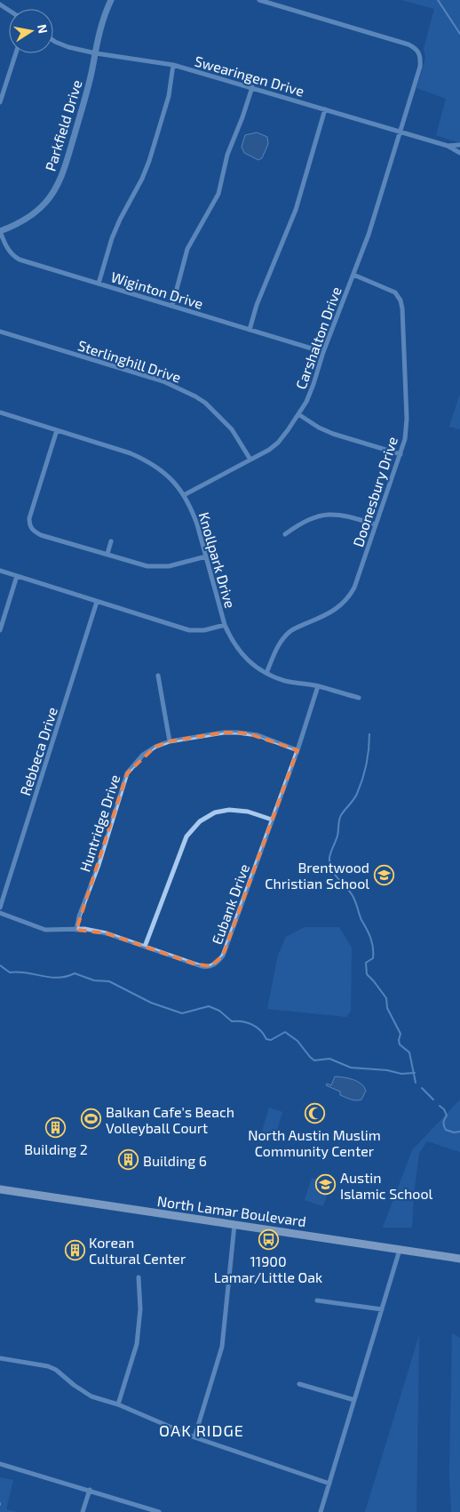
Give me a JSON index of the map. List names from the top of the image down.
{
  "streets": {
    "main road": ["North Lamar Boulevard"],
    "street": [
      "Swearingen Drive",
      "Parkfield Drive",
      "Wiginton Drive",
      "Carshalton Drive",
      "Sterlinghill Drive",
      "Doonesbury Drive",
      "Knollpark Drive",
      "Rebbeca Drive",
      "Huntridge Drive",
      "Eubank Drive"
    ]
  },
  "crossings": [
    ["Swearingen Drive", "Parkfield Drive"],
    ["Swearingen Drive", "Carshalton Drive"],
    ["Parkfield Drive", "Wiginton Drive"],
    ["Wiginton Drive", "Carshalton Drive"],
    ["Carshalton Drive", "Sterlinghill Drive"],
    ["Carshalton Drive", "Doonesbury Drive"],
    ["Carshalton Drive", "Knollpark Drive"],
    ["Doonesbury Drive", "Knollpark Drive"],
    ["Knollpark Drive", "Eubank Drive"],
    ["Huntridge Drive", "Eubank Drive"]
  ],
  "districts": ["OAK RIDGE"],
  "places": {
    "school or university": ["Brentwood Christian School", "Austin Islamic School"],
    "mosque": ["North Austin Muslim Community Center"],
    "sports": ["Balkan Cafe's Beach Volleyball Court"],
    "building": ["Building 2", "Building 6", "Korean Cultural Center"],
    "bus stop": ["11900 Lamar/Little Oak"]
  },
  "north": "right"
}
